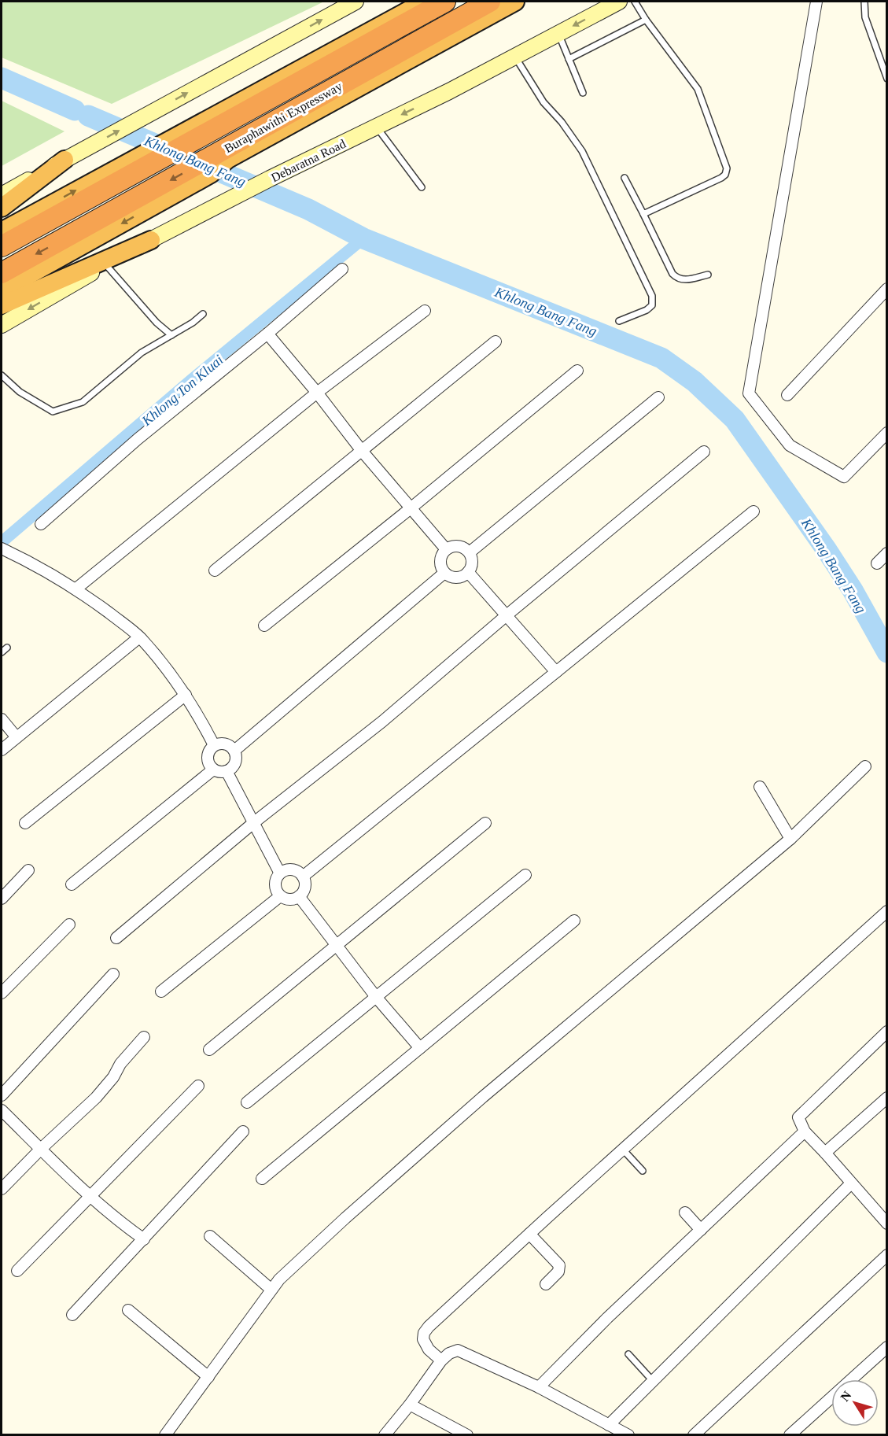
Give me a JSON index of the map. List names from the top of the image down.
{
  "streets": {
    "highway": ["Buraphawithi Expressway"],
    "main road": ["Debaratna Road"]
  },
  "one_way": ["Debaratna Road"],
  "water": ["Khlong Bang Fang", "Khlong Ton Kluai"],
  "north": "top left"
}
